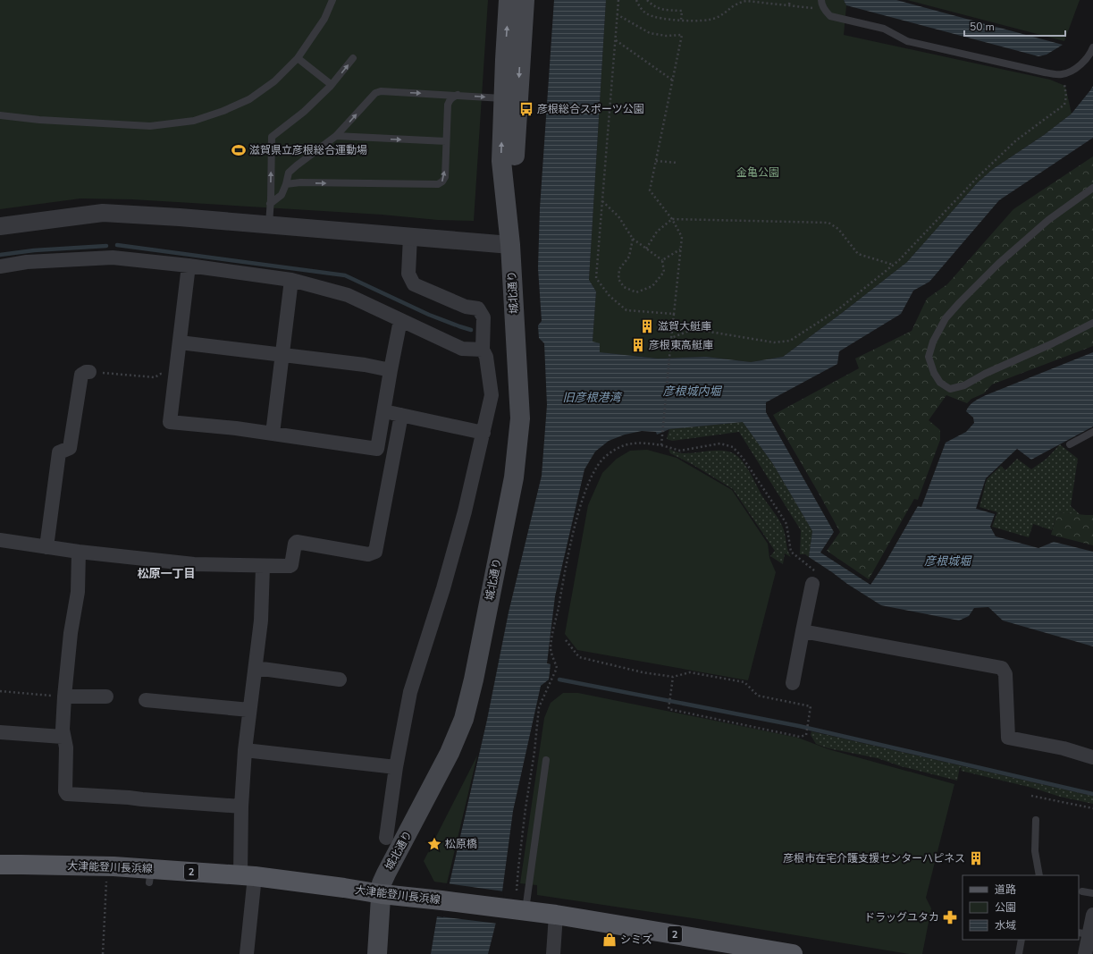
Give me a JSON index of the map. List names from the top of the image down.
{
  "streets": {
    "main road": ["城北通り", "大津能登川長浜線", "2"]
  },
  "crossings": [
    ["城北通り", "大津能登川長浜線"]
  ],
  "districts": ["松原一丁目"],
  "water": ["彦根城内堀", "旧彦根港湾", "彦根城堀"],
  "parks": ["金亀公園"],
  "places": {
    "bus stop": ["彦根総合スポーツ公園"],
    "sports": ["滋賀県立彦根総合運動場"],
    "building": ["滋賀大艇庫", "彦根東高艇庫", "彦根市在宅介護支援センターハピネス"],
    "place": ["松原橋"],
    "pharmacy": ["ドラッグユタカ"],
    "shop": ["シミズ"]
  },
  "legend": ["道路", "公園", "水域"],
  "scale_bar": "50 m"
}
